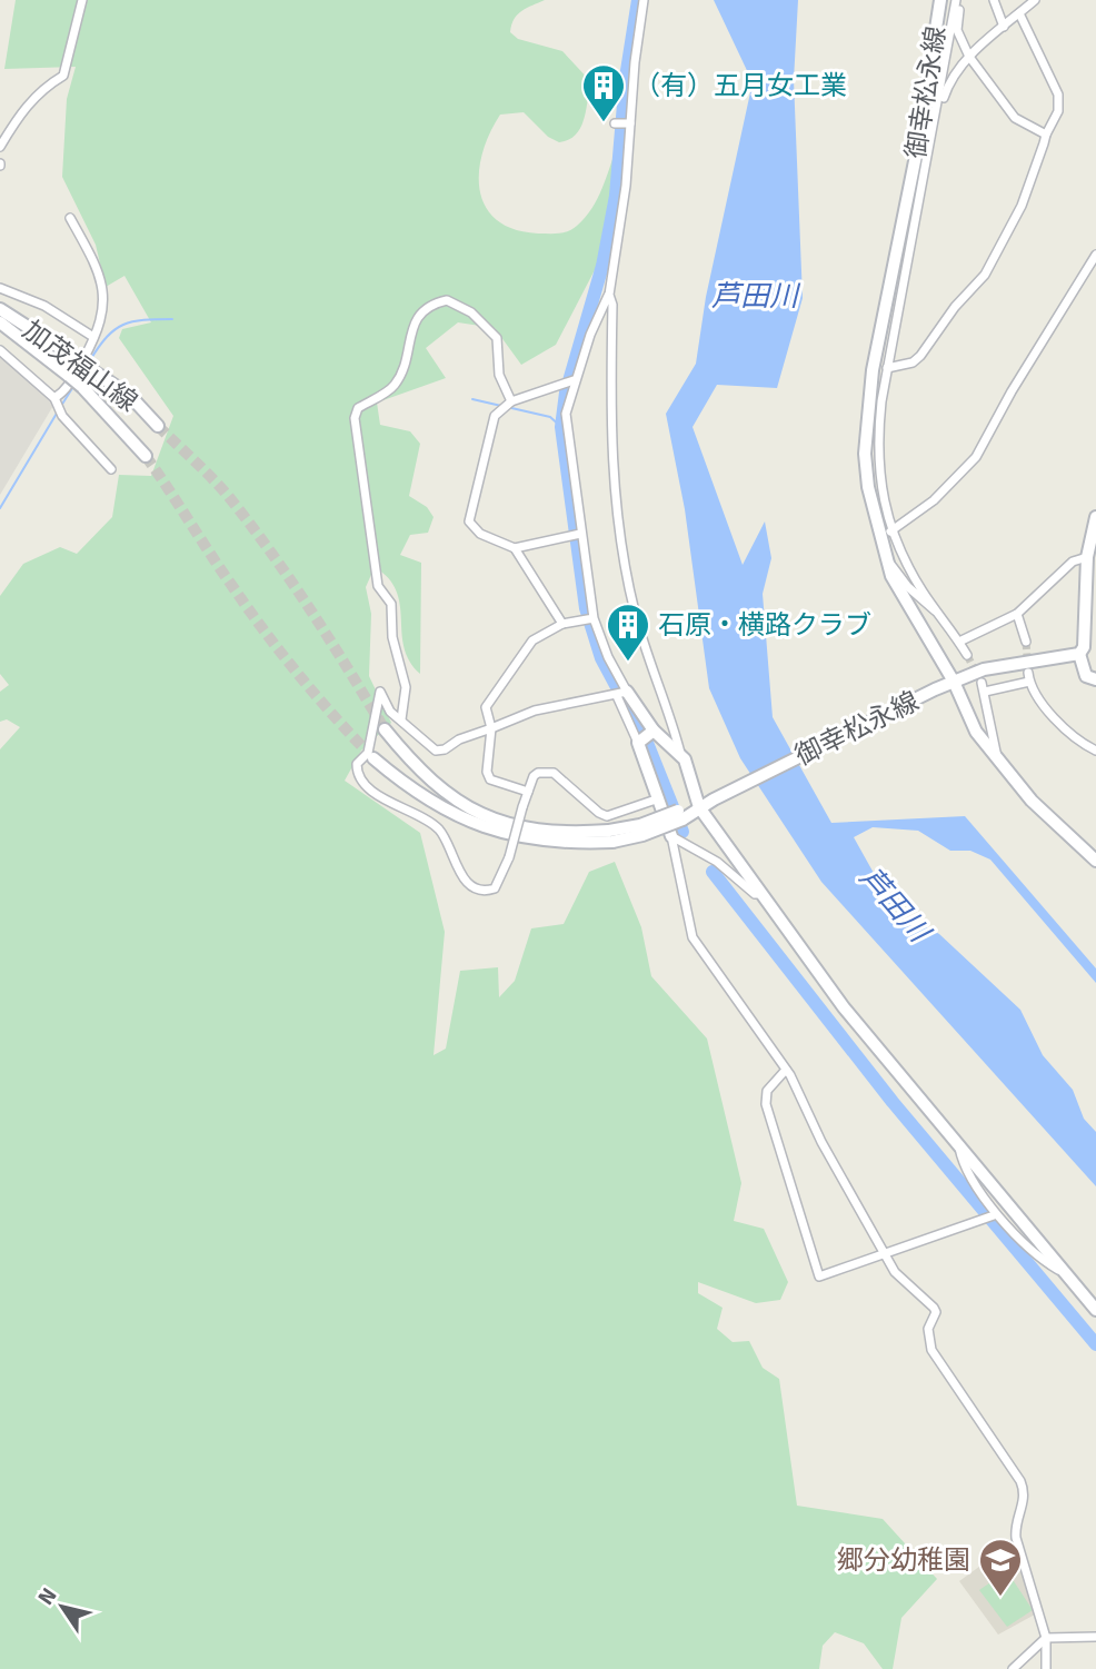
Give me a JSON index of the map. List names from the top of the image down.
{
  "streets": {
    "main road": ["御幸松永線", "加茂福山線"]
  },
  "water": ["芦田川"],
  "places": {
    "building": ["（有）五月女工業", "石原・横路クラブ"],
    "school or university": ["郷分幼稚園"]
  },
  "north": "top left"
}
